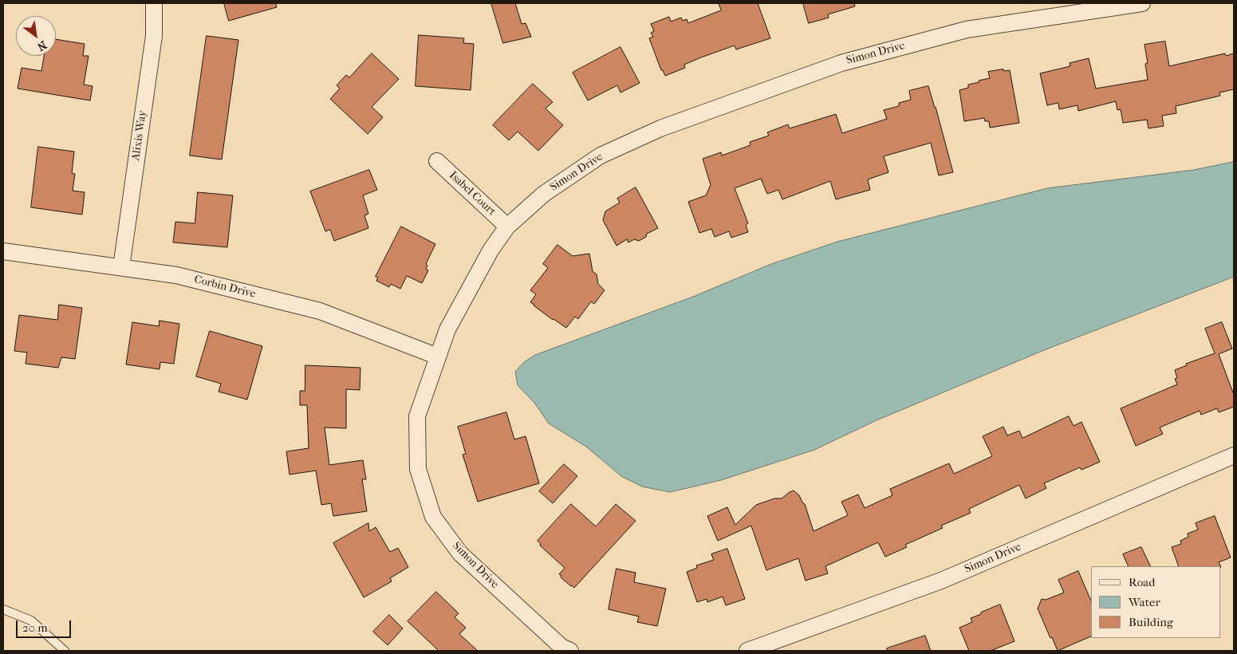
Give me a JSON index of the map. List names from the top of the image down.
{
  "streets": {
    "street": [
      "Simon Drive",
      "Alixis Way",
      "Isabel Court",
      "Corbin Drive"
    ]
  },
  "crossings": [
    ["Simon Drive", "Isabel Court"],
    ["Simon Drive", "Corbin Drive"],
    ["Alixis Way", "Corbin Drive"]
  ],
  "legend": ["Road", "Water", "Building"],
  "scale_bar": "20 m",
  "north": "bottom right"
}
